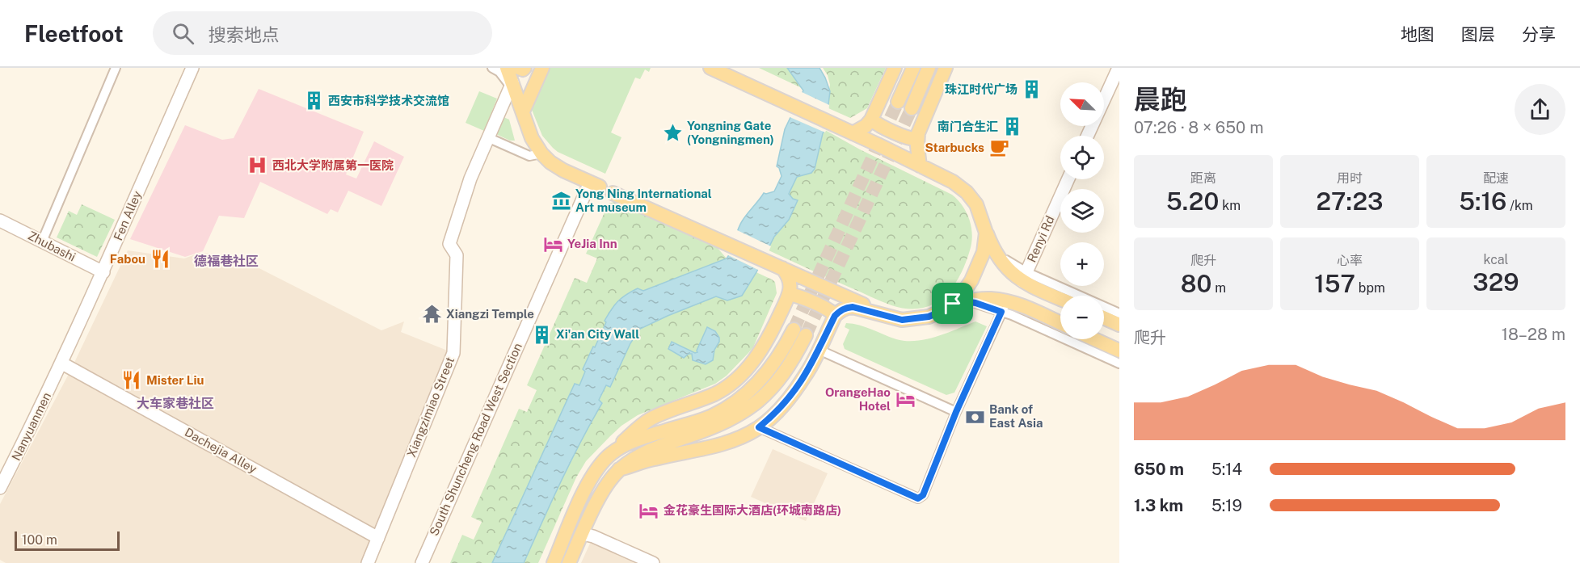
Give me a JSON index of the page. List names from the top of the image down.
{
  "streets": {
    "street": [
      "Fen Alley",
      "Renyi Rd",
      "Zhubashi",
      "Xiangzimiao Street",
      "Nanyuanmen",
      "South Shuncheng Road West Section",
      "Dachejia Alley"
    ]
  },
  "crossings": [
    ["Fen Alley", "Zhubashi"],
    ["Fen Alley", "Nanyuanmen"],
    ["Fen Alley", "Dachejia Alley"],
    ["Xiangzimiao Street", "Dachejia Alley"],
    ["Nanyuanmen", "Dachejia Alley"]
  ],
  "districts": ["德福巷社区", "大车家巷社区"],
  "places": {
    "building": [
      "珠江时代广场",
      "西安市科学技术交流馆",
      "南门合生汇",
      "Xi'an City Wall"
    ],
    "place": ["Yongning Gate (Yongningmen)"],
    "cafe": ["Starbucks"],
    "hospital": ["西北大学附属第一医院"],
    "museum": ["Yong Ning International Art museum"],
    "hotel": ["YeJia Inn", "OrangeHao Hotel", "金花豪生国际大酒店(环城南路店)"],
    "restaurant": ["Fabou", "Mister Liu"],
    "temple": ["Xiangzi Temple"],
    "bank": ["Bank of East Asia"]
  },
  "scale_bar": "100 m",
  "north": "top left",
  "page": {
    "header": "Fleetfoot",
    "search": "搜索地点",
    "nav": ["地图", "图层", "分享"],
    "heading": ["晨跑", "07:26 · 8 × 650 m"],
    "map_buttons": ["+", "−"],
    "stats": [
      ["距离", "5.20 km"],
      ["用时", "27:23"],
      ["配速", "5:16 /km"],
      ["爬升", "80 m"],
      ["心率", "157 bpm"],
      ["kcal", "329"]
    ],
    "chart": ["爬升", "18–28 m"],
    "list": [
      {
        "name": "650 m",
        "note": "5:14"
      },
      {
        "name": "1.3 km",
        "note": "5:19"
      }
    ],
    "scale": "100 m"
  }
}
